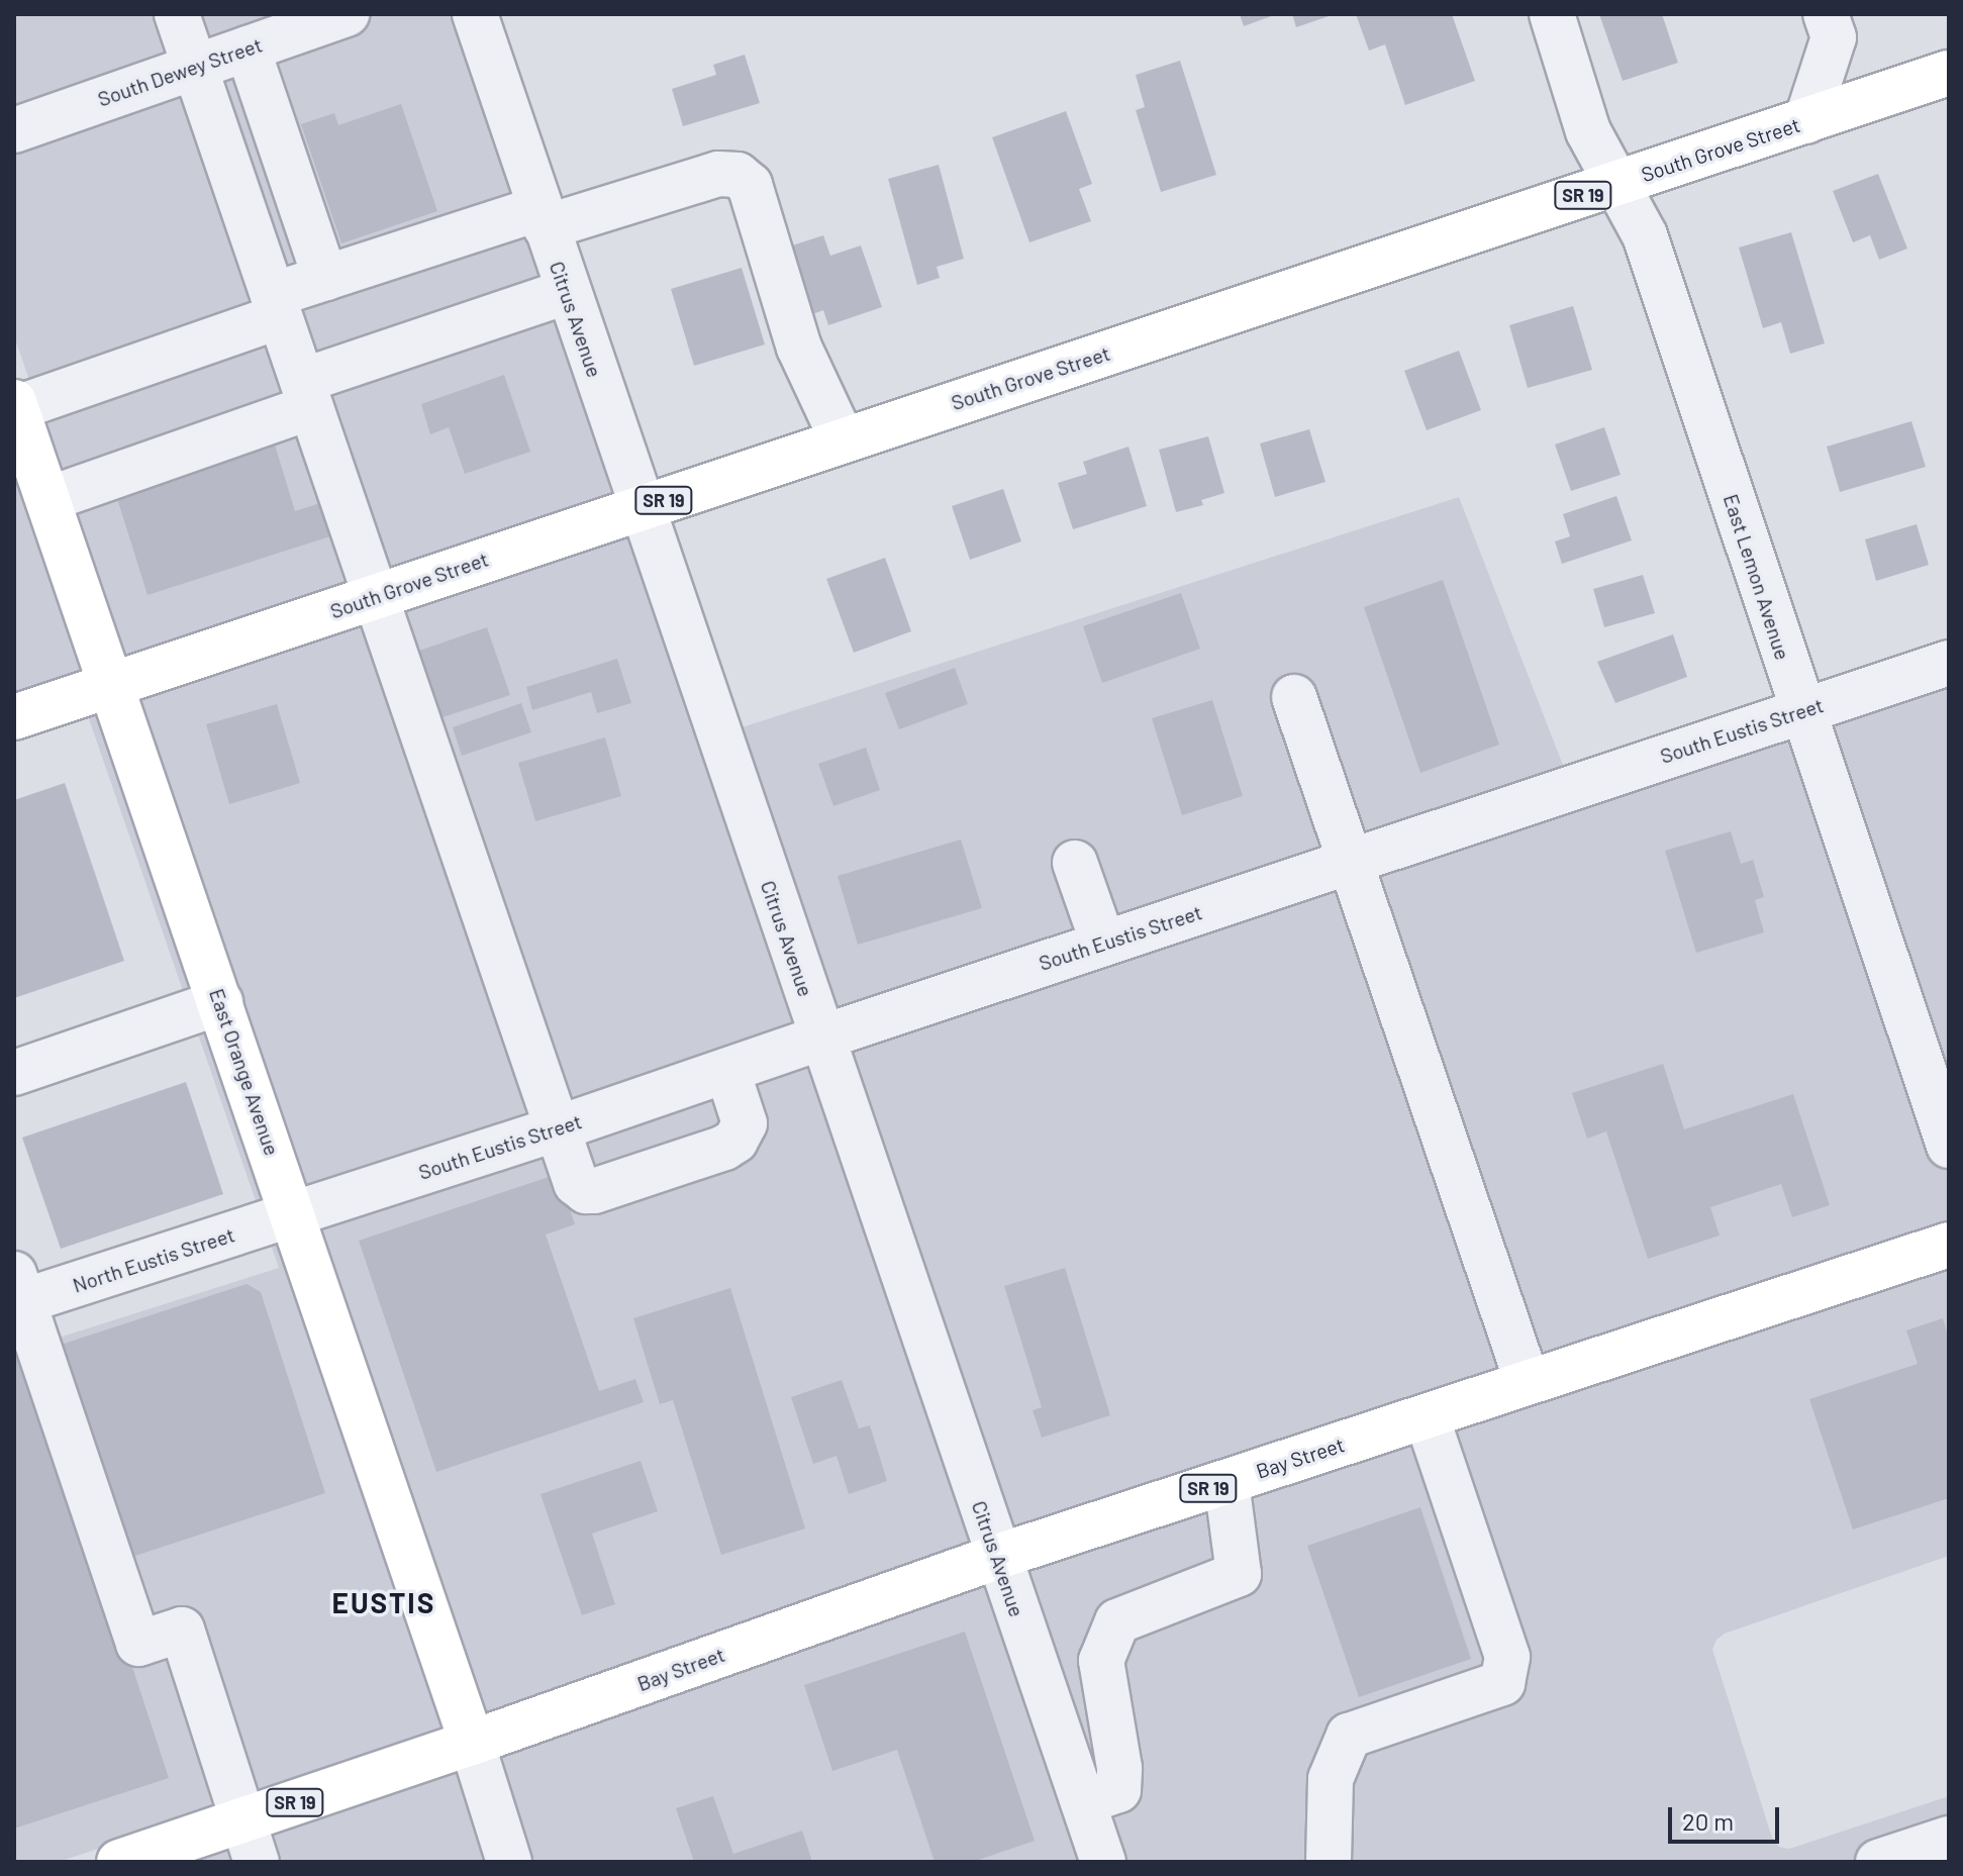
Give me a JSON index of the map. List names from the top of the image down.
{
  "streets": {
    "main road": [
      "South Grove Street",
      "SR 19",
      "East Orange Avenue",
      "Bay Street"
    ],
    "street": [
      "South Dewey Street",
      "Citrus Avenue",
      "East Lemon Avenue",
      "South Eustis Street",
      "North Eustis Street"
    ]
  },
  "crossings": [
    ["South Grove Street", "SR 19"],
    ["South Grove Street", "Citrus Avenue"],
    ["South Grove Street", "East Lemon Avenue"],
    ["South Grove Street", "East Orange Avenue"],
    ["SR 19", "East Orange Avenue"],
    ["SR 19", "Bay Street"],
    ["Citrus Avenue", "South Eustis Street"],
    ["Citrus Avenue", "Bay Street"],
    ["East Lemon Avenue", "South Eustis Street"],
    ["South Eustis Street", "East Orange Avenue"],
    ["South Eustis Street", "North Eustis Street"],
    ["East Orange Avenue", "North Eustis Street"],
    ["East Orange Avenue", "Bay Street"]
  ],
  "districts": ["EUSTIS"],
  "scale_bar": "20 m"
}
